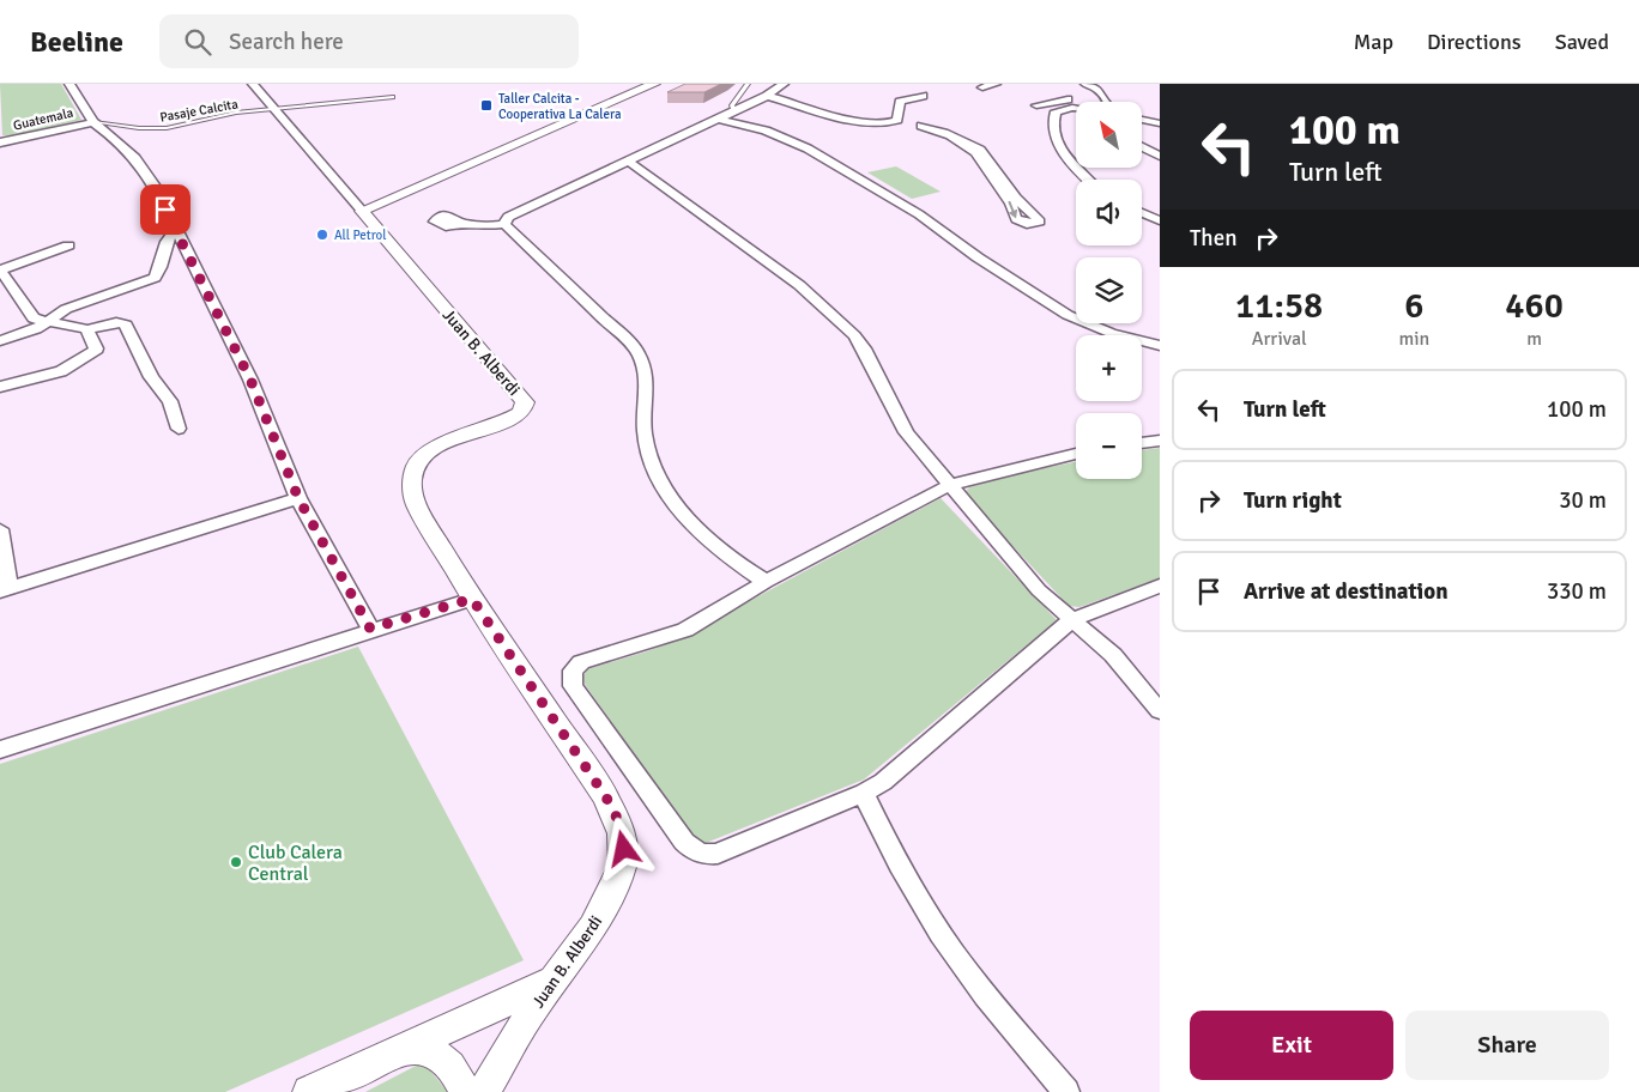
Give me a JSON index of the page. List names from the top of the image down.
{
  "streets": {
    "street": ["Guatemala", "Juan B. Alberdi"],
    "lane": ["Pasaje Calcita"]
  },
  "crossings": [
    ["Pasaje Calcita", "Guatemala"],
    ["Pasaje Calcita", "Juan B. Alberdi"]
  ],
  "places": {
    "transit": ["Taller Calcita - Cooperativa La Calera"],
    "other": ["All Petrol", "Club Calera Central"]
  },
  "north": "top left",
  "page": {
    "header": "Beeline",
    "search": "Search here",
    "nav": ["Map", "Directions", "Saved"],
    "turn": ["100 m", "Turn left"],
    "map_buttons": ["+", "−"],
    "then": "Then",
    "eta": [
      "11:58",
      "Arrival",
      "6",
      "min",
      "460",
      "m"
    ],
    "list": [
      {
        "name": "Turn left",
        "value": "100 m"
      },
      {
        "name": "Turn right",
        "value": "30 m"
      },
      {
        "name": "Arrive at destination",
        "value": "330 m"
      }
    ],
    "buttons": ["Exit", "Share"]
  }
}
